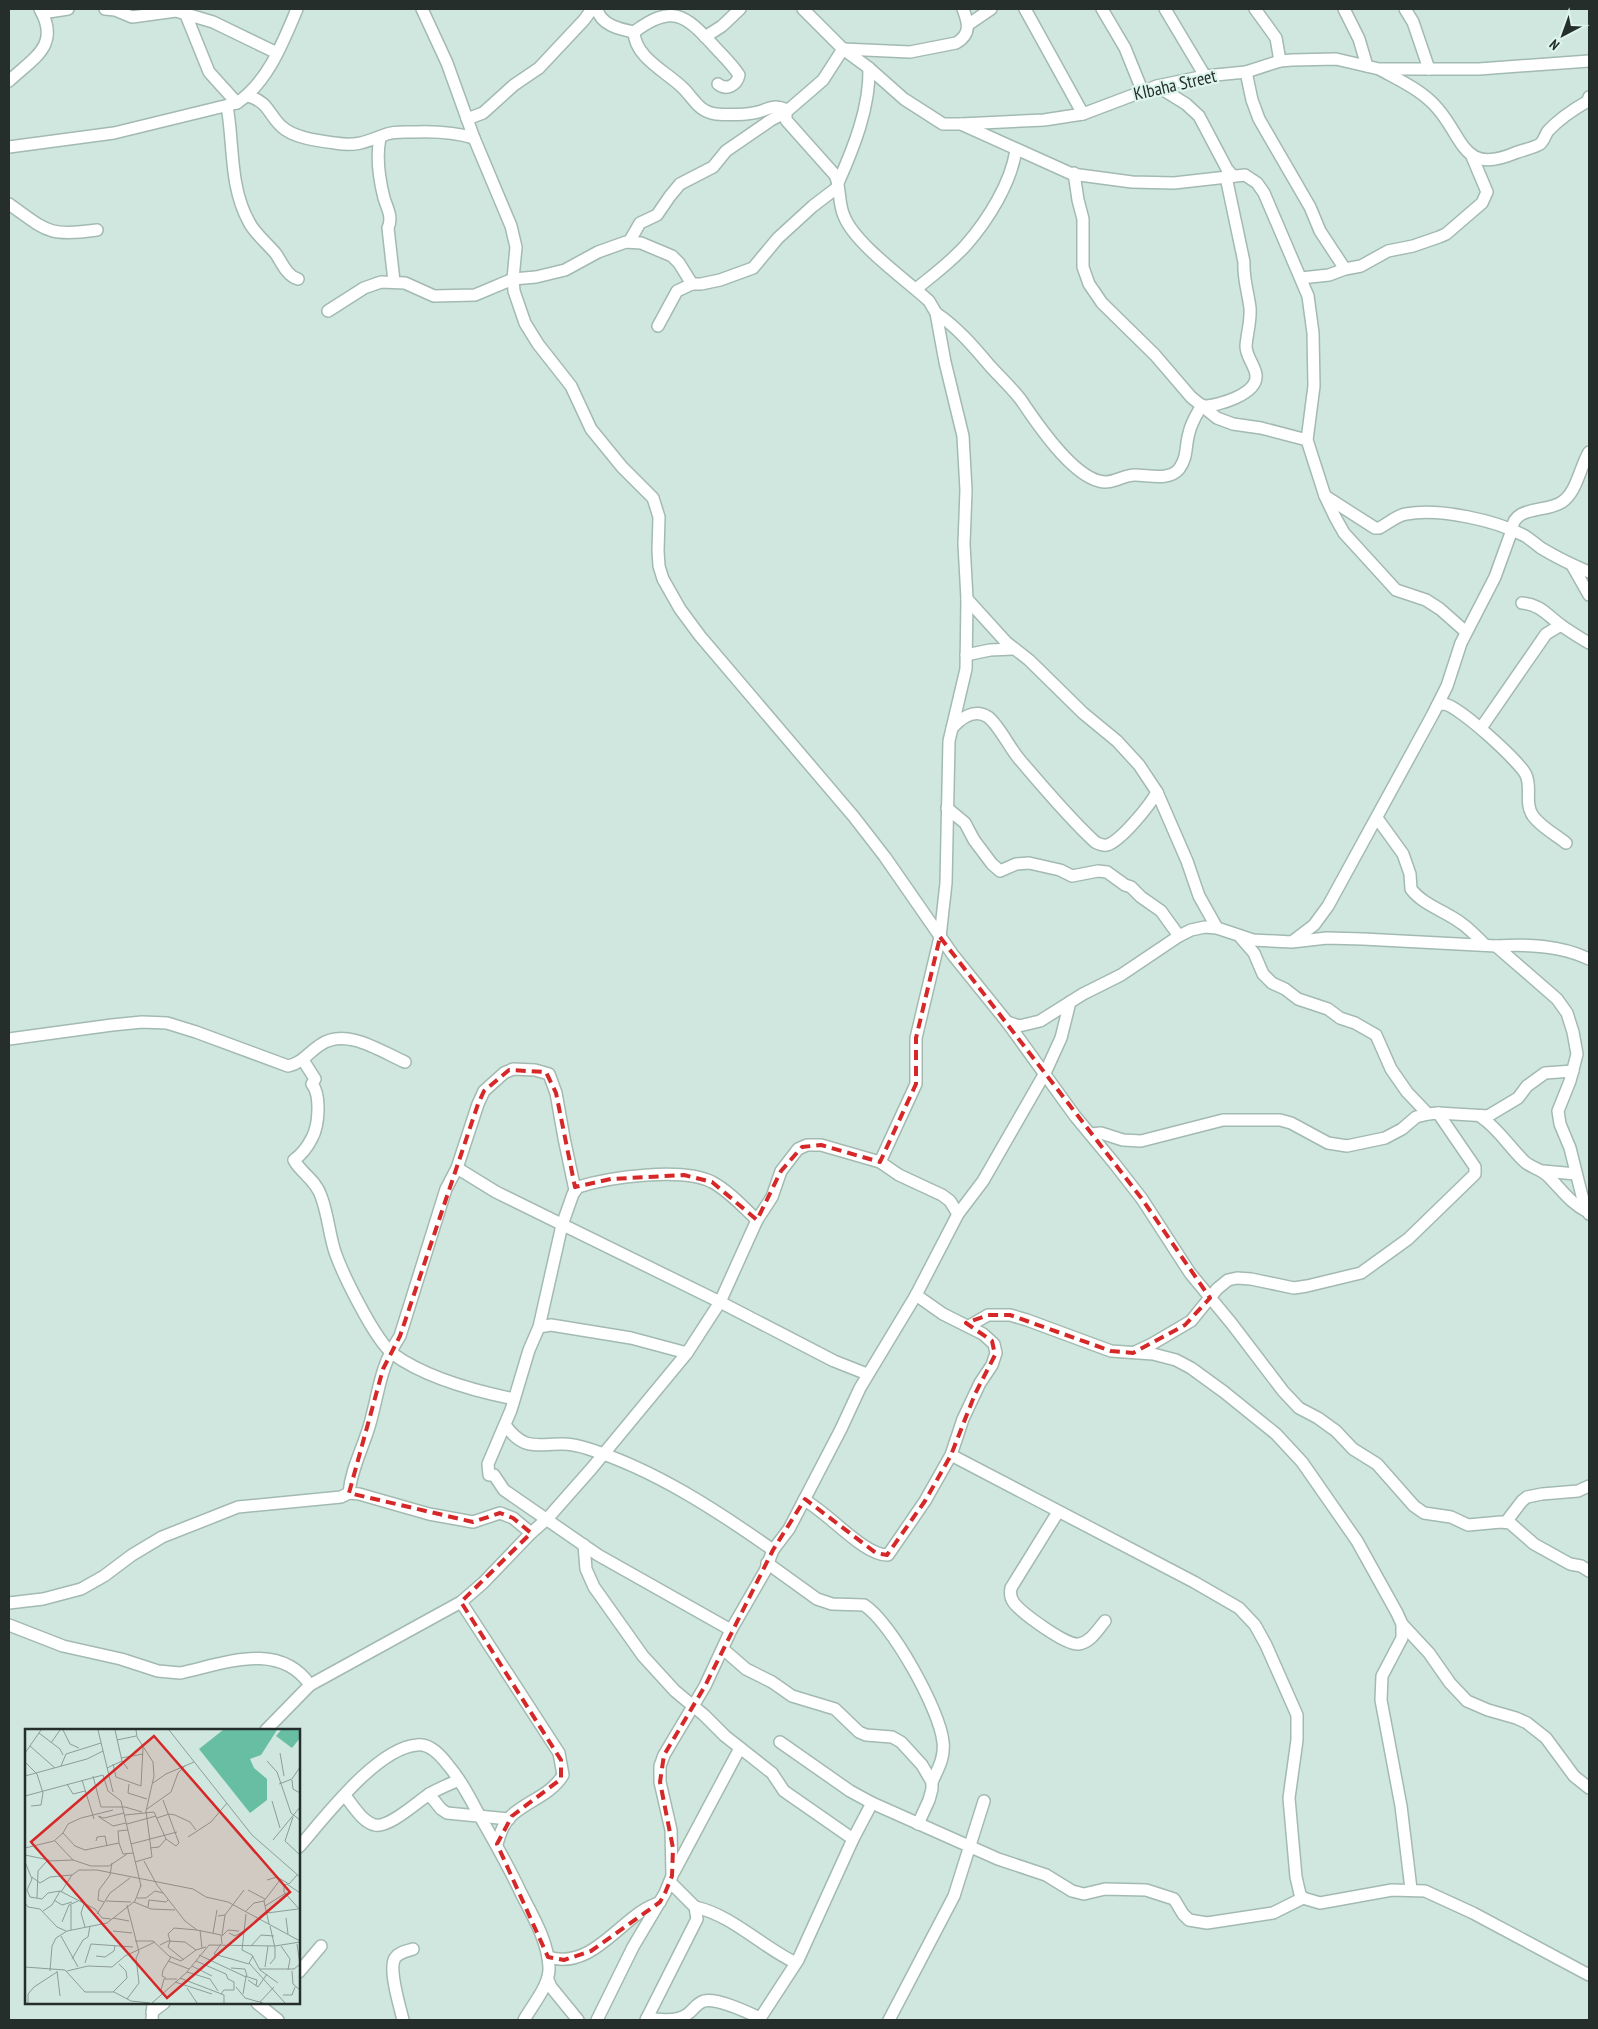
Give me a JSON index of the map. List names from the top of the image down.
{
  "streets": {
    "street": ["KIbaha Street"]
  },
  "north": "bottom left"
}
